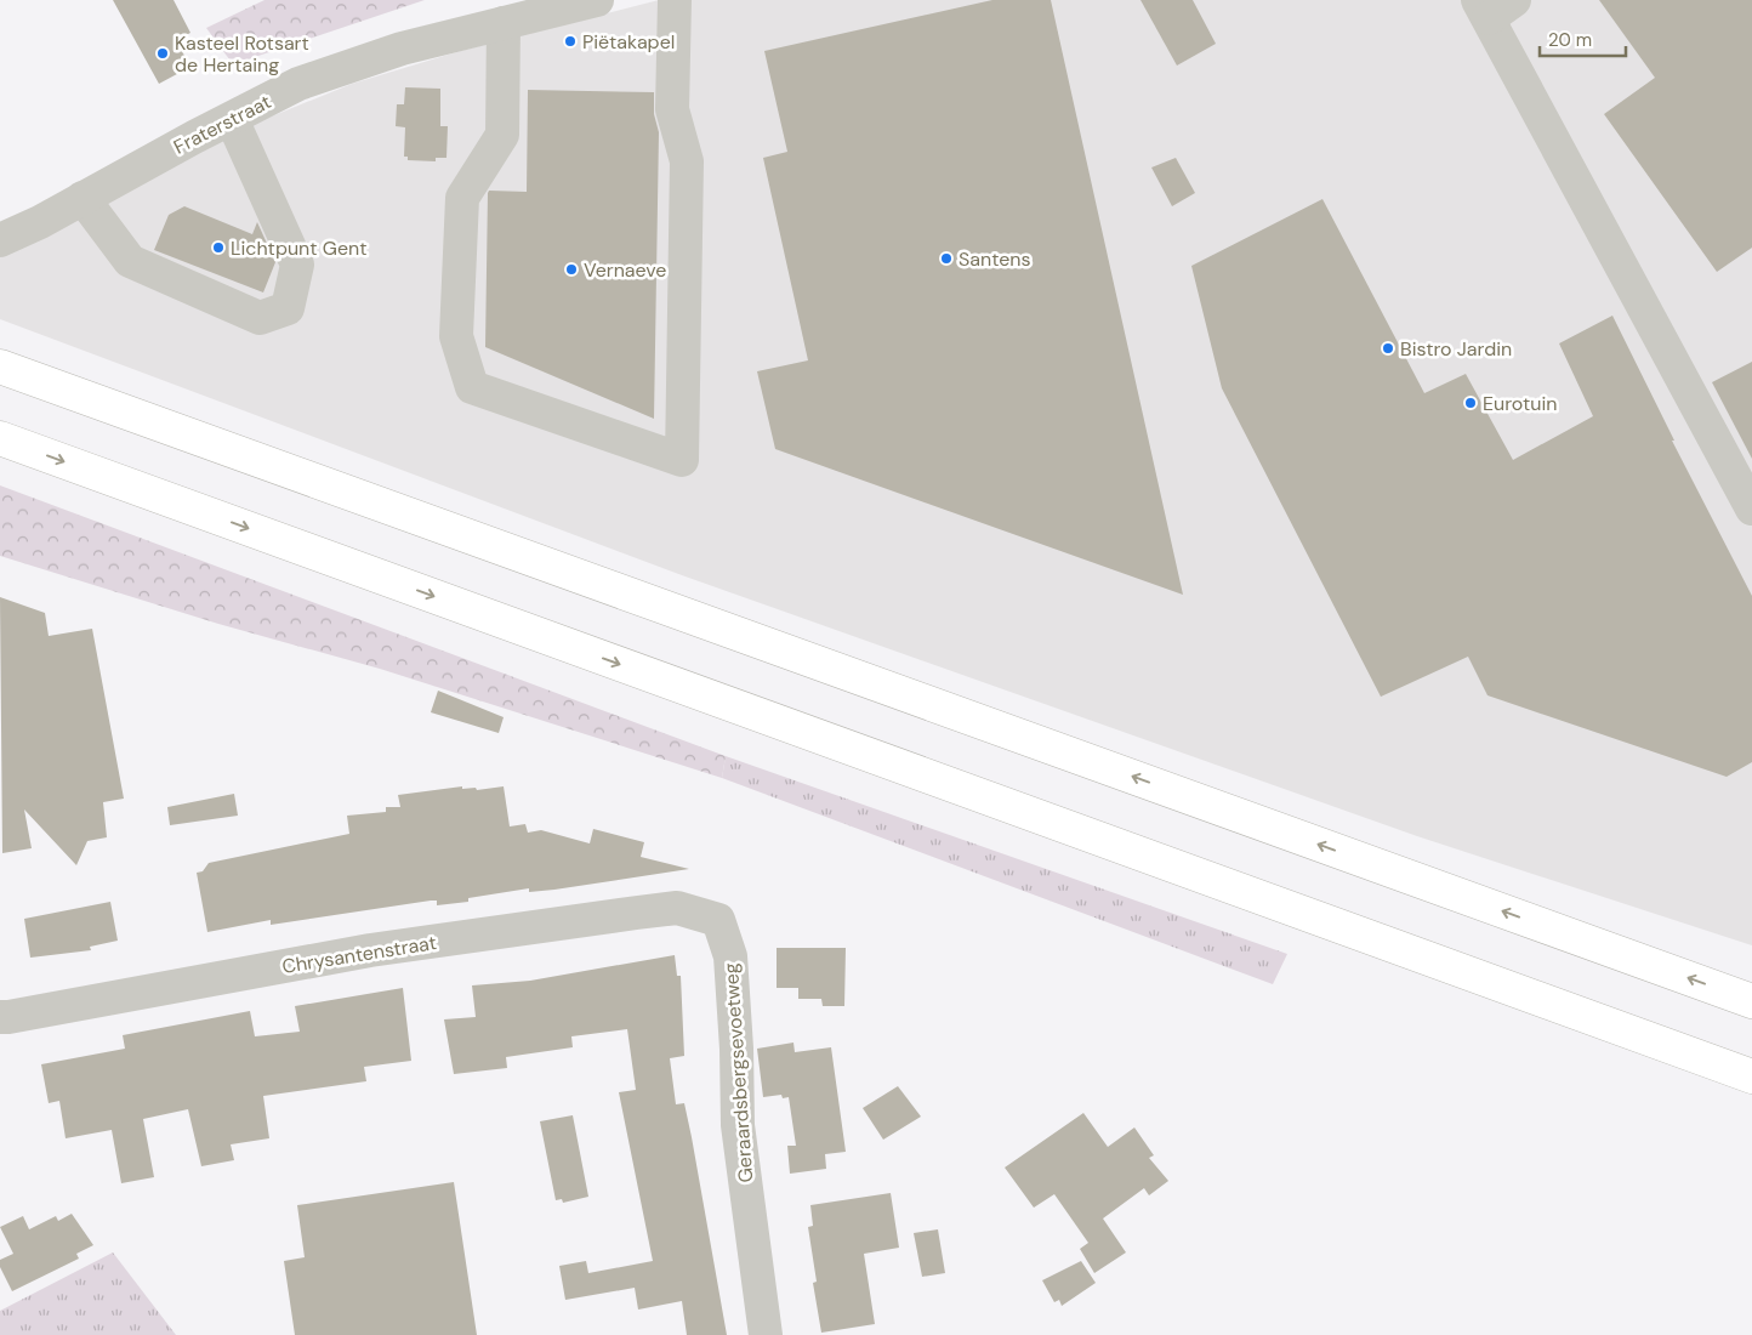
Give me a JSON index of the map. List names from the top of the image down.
{
  "streets": {
    "street": ["Fraterstraat", "Chrysantenstraat", "Geraardsbergsevoetweg"]
  },
  "crossings": [
    ["Chrysantenstraat", "Geraardsbergsevoetweg"]
  ],
  "places": [
    "Piëtakapel",
    "Kasteel Rotsart de Hertaing",
    "Lichtpunt Gent",
    "Santens",
    "Vernaeve",
    "Bistro Jardin",
    "Eurotuin"
  ],
  "scale_bar": "20 m"
}
